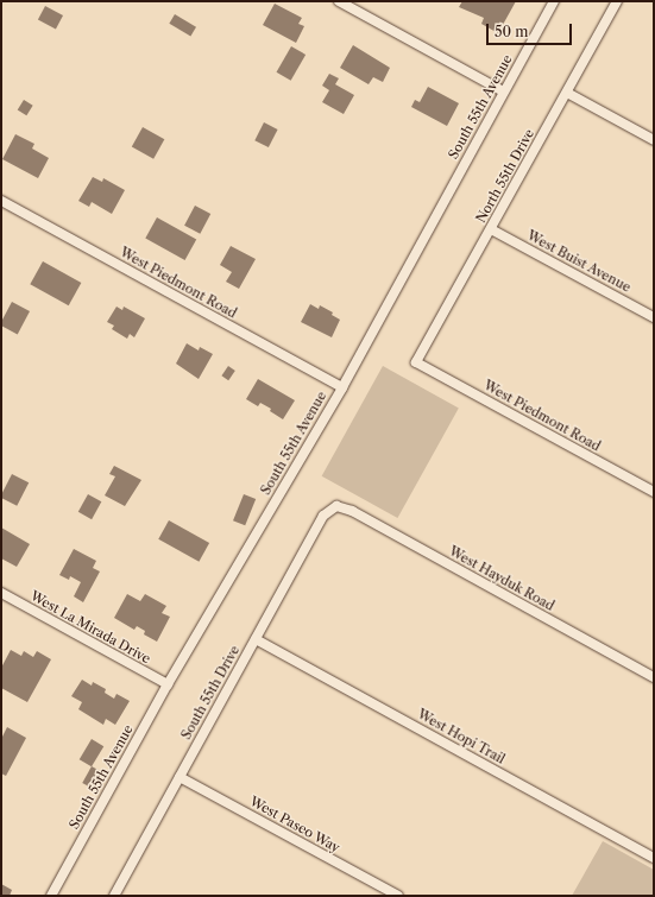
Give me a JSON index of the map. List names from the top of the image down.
{
  "streets": {
    "street": [
      "South 55th Avenue",
      "North 55th Drive",
      "West Buist Avenue",
      "West Piedmont Road",
      "West Hayduk Road",
      "West La Mirada Drive",
      "South 55th Drive",
      "West Hopi Trail",
      "West Paseo Way"
    ]
  },
  "crossings": [
    ["South 55th Avenue", "West Piedmont Road"],
    ["South 55th Avenue", "West La Mirada Drive"],
    ["North 55th Drive", "West Buist Avenue"],
    ["North 55th Drive", "West Piedmont Road"],
    ["West Hayduk Road", "South 55th Drive"],
    ["South 55th Drive", "West Hopi Trail"],
    ["South 55th Drive", "West Paseo Way"]
  ],
  "scale_bar": "50 m"
}
